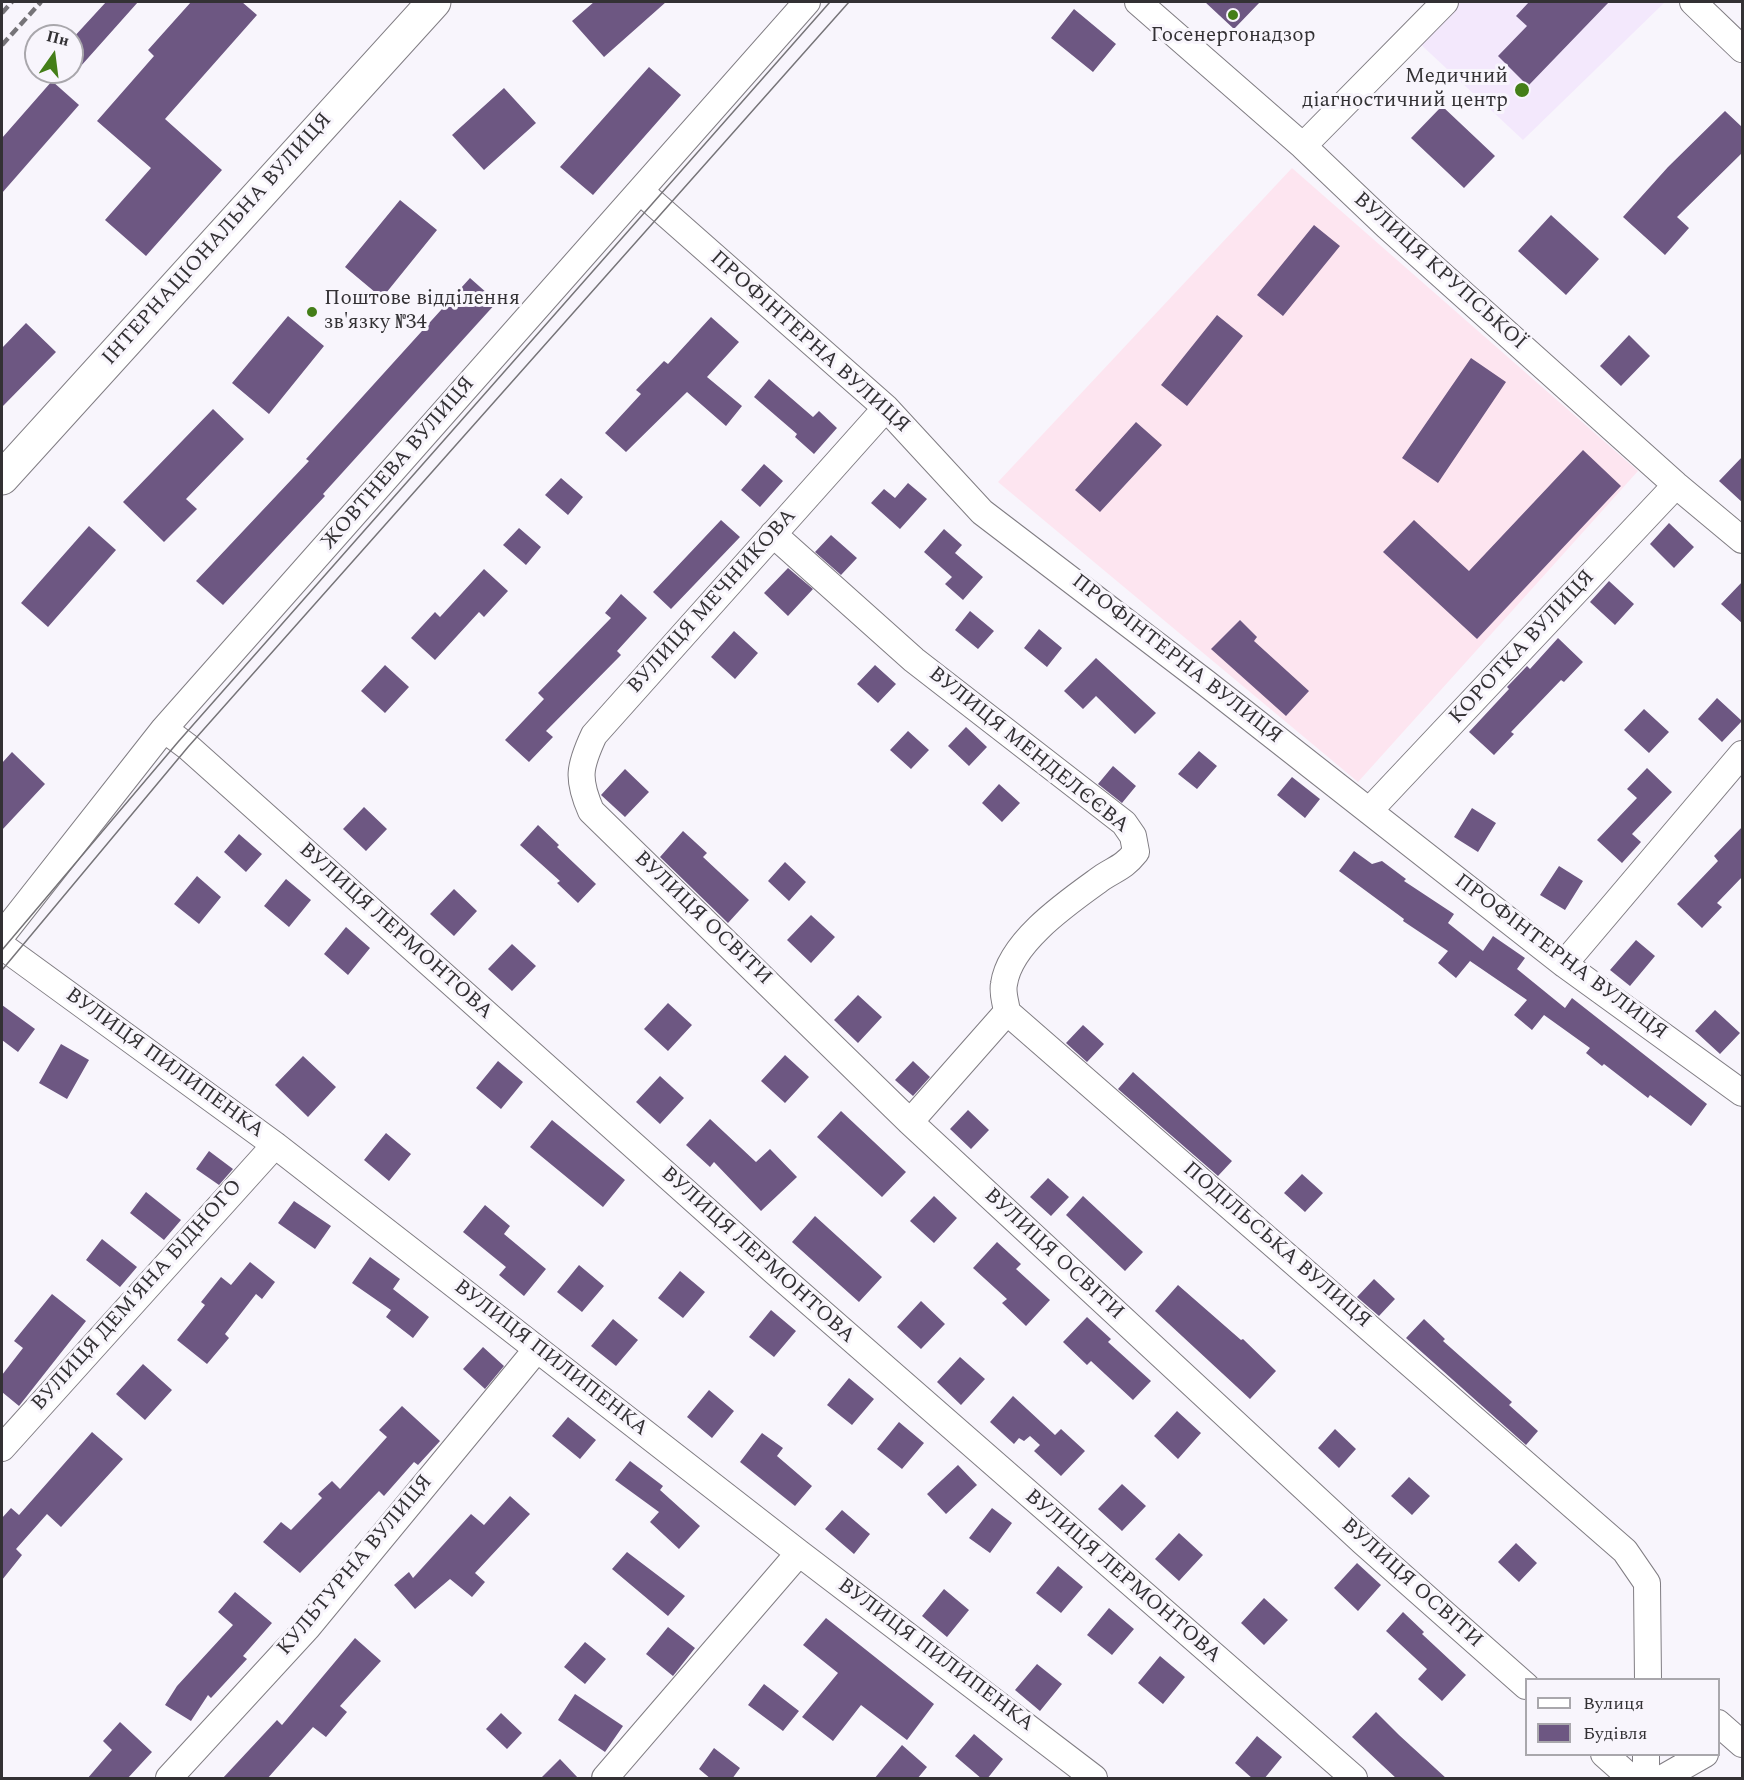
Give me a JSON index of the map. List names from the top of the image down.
{
  "streets": {
    "main road": ["ІНТЕРНАЦІОНАЛЬНА ВУЛИЦЯ"],
    "street": [
      "ВУЛИЦЯ КРУПСЬКОЇ",
      "ПРОФІНТЕРНА ВУЛИЦЯ",
      "ЖОВТНЕВА ВУЛИЦЯ",
      "ВУЛИЦЯ МЕЧНИКОВА",
      "КОРОТКА ВУЛИЦЯ",
      "ВУЛИЦЯ МЕНДЕЛЄЄВА",
      "ВУЛИЦЯ ОСВІТИ",
      "ВУЛИЦЯ ЛЕРМОНТОВА",
      "ВУЛИЦЯ ПИЛИПЕНКА",
      "ПОДІЛЬСЬКА ВУЛИЦЯ",
      "ВУЛИЦЯ ДЕМ'ЯНА БІДНОГО",
      "КУЛЬТУРНА ВУЛИЦЯ"
    ]
  },
  "crossings": [
    ["ВУЛИЦЯ КРУПСЬКОЇ", "КОРОТКА ВУЛИЦЯ"],
    ["ПРОФІНТЕРНА ВУЛИЦЯ", "ЖОВТНЕВА ВУЛИЦЯ"],
    ["ПРОФІНТЕРНА ВУЛИЦЯ", "ВУЛИЦЯ МЕЧНИКОВА"],
    ["ПРОФІНТЕРНА ВУЛИЦЯ", "КОРОТКА ВУЛИЦЯ"],
    ["ЖОВТНЕВА ВУЛИЦЯ", "ВУЛИЦЯ ЛЕРМОНТОВА"],
    ["ВУЛИЦЯ МЕЧНИКОВА", "ВУЛИЦЯ МЕНДЕЛЄЄВА"],
    ["ВУЛИЦЯ МЕЧНИКОВА", "ВУЛИЦЯ ОСВІТИ"],
    ["ВУЛИЦЯ МЕНДЕЛЄЄВА", "ПОДІЛЬСЬКА ВУЛИЦЯ"],
    ["ВУЛИЦЯ ПИЛИПЕНКА", "ВУЛИЦЯ ДЕМ'ЯНА БІДНОГО"],
    ["ВУЛИЦЯ ПИЛИПЕНКА", "КУЛЬТУРНА ВУЛИЦЯ"]
  ],
  "places": ["Госенергонадзор", "Медичний діагностичний центр", "Поштове відділення зв'язку №34"],
  "legend": ["Вулиця", "Будівля"],
  "north": "top"
}
